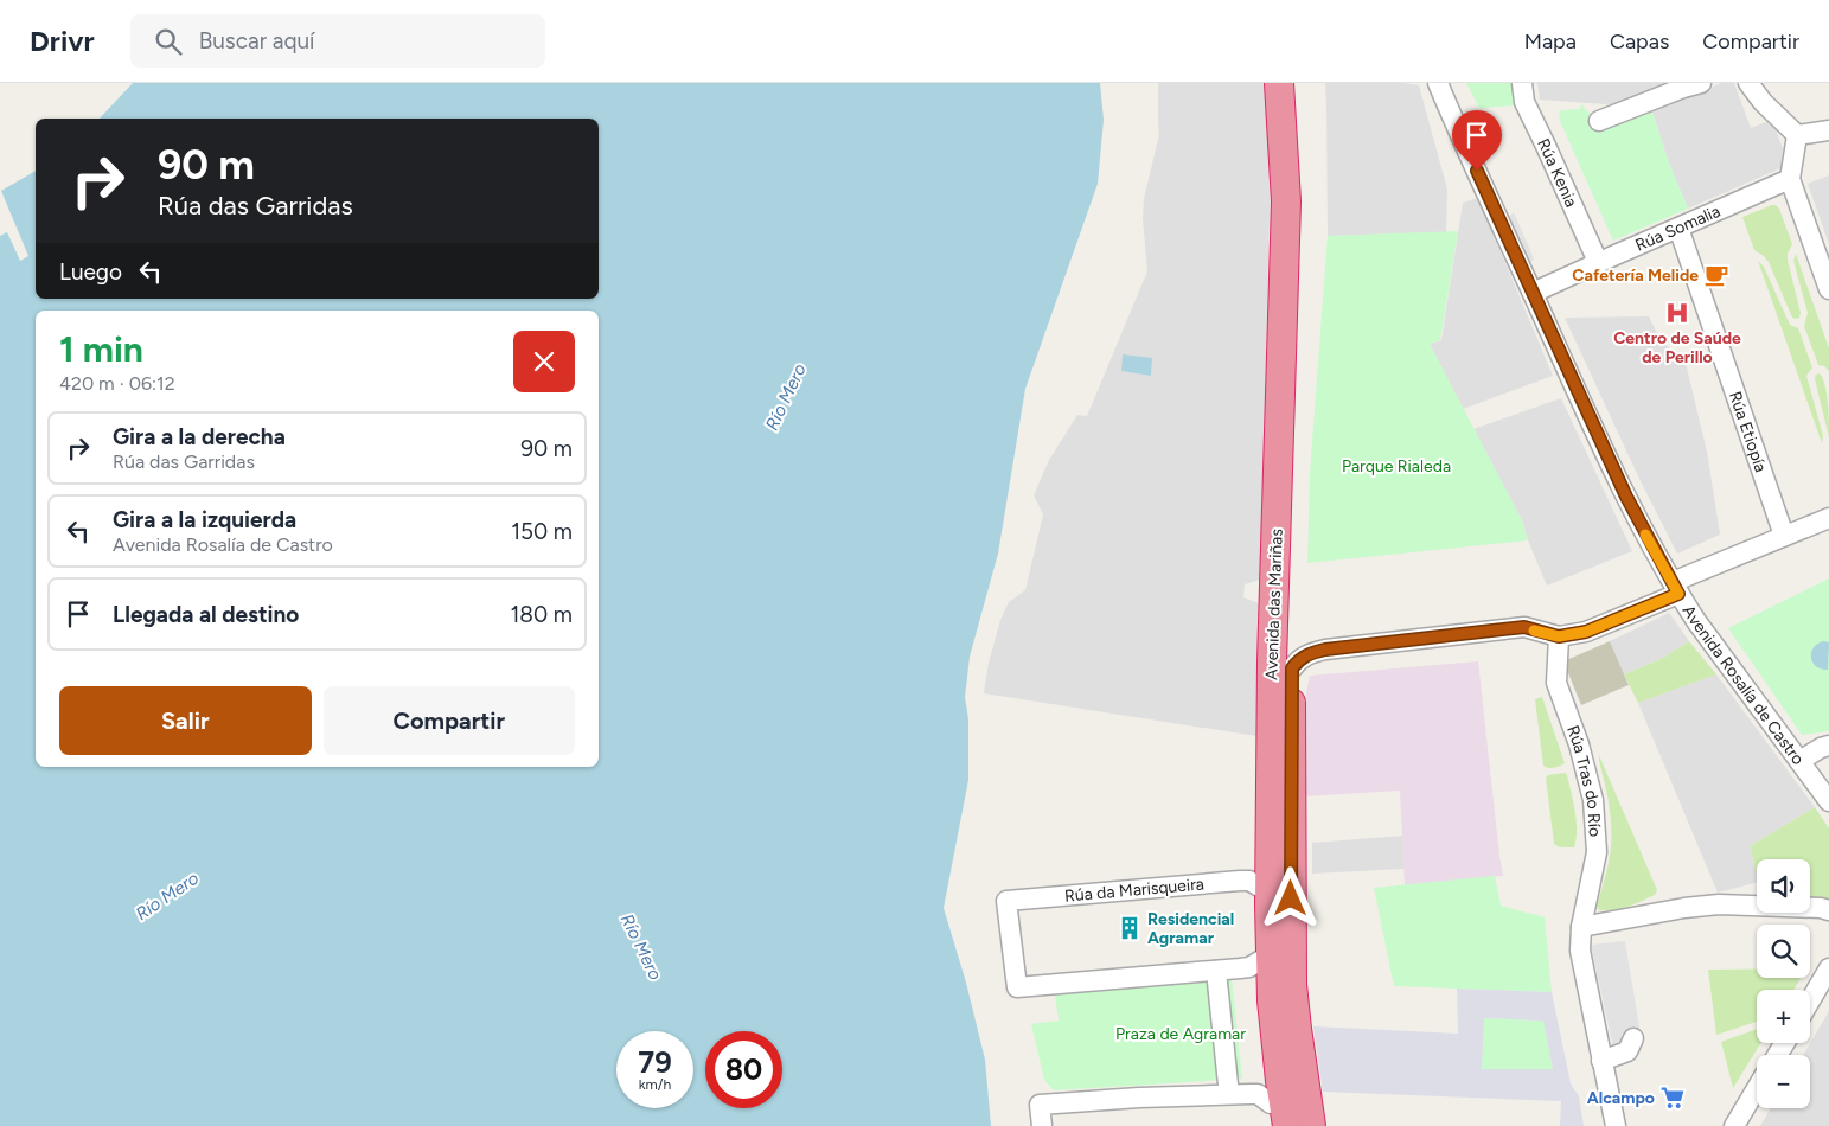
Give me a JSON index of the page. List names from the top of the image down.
{
  "streets": {
    "highway": ["Avenida das Mariñas"],
    "street": [
      "Rúa Kenia",
      "Rúa Somalia",
      "Rúa Etiopía",
      "Avenida Rosalía de Castro",
      "Rúa Tras do Río",
      "Rúa da Marisqueira"
    ]
  },
  "crossings": [
    ["Rúa Kenia", "Rúa Somalia"],
    ["Rúa Somalia", "Rúa Etiopía"],
    ["Rúa Somalia", "Avenida Rosalía de Castro"]
  ],
  "water": ["Río Mero"],
  "parks": ["Parque Rialeda", "Praza de Agramar"],
  "places": {
    "cafe": ["Cafetería Melide"],
    "hospital": ["Centro de Saúde de Perillo"],
    "building": ["Residencial Agramar"],
    "supermarket": ["Alcampo"]
  },
  "page": {
    "header": "Drivr",
    "search": "Buscar aquí",
    "nav": ["Mapa", "Capas", "Compartir"],
    "turn": ["90 m", "Rúa das Garridas"],
    "then": "Luego",
    "heading": ["1 min", "420 m · 06:12"],
    "list": [
      {
        "name": "Gira a la derecha",
        "note": "Rúa das Garridas",
        "value": "90 m"
      },
      {
        "name": "Gira a la izquierda",
        "note": "Avenida Rosalía de Castro",
        "value": "150 m"
      },
      {
        "name": "Llegada al destino",
        "value": "180 m"
      }
    ],
    "buttons": ["Salir", "Compartir"],
    "map_buttons": ["+", "−"],
    "speed": "79 km/h",
    "limit": "80"
  }
}
